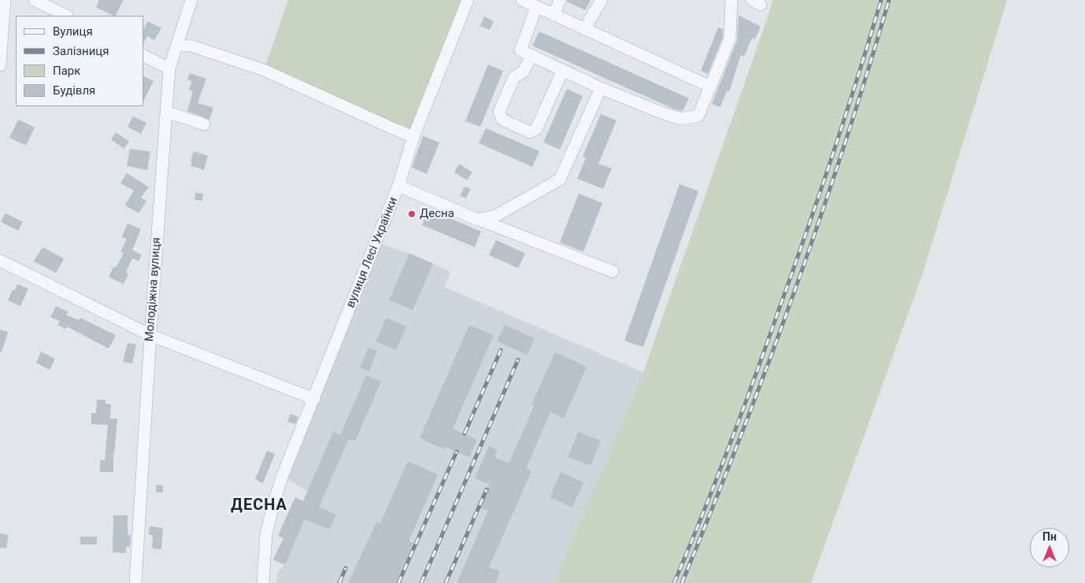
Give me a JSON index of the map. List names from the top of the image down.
{
  "streets": {
    "street": ["вулиця Лесі Українки", "Молодіжна вулиця"]
  },
  "districts": ["ДЕСНА"],
  "places": ["Десна"],
  "legend": [
    "Вулиця",
    "Залізниця",
    "Парк",
    "Будівля"
  ],
  "north": "top"
}
